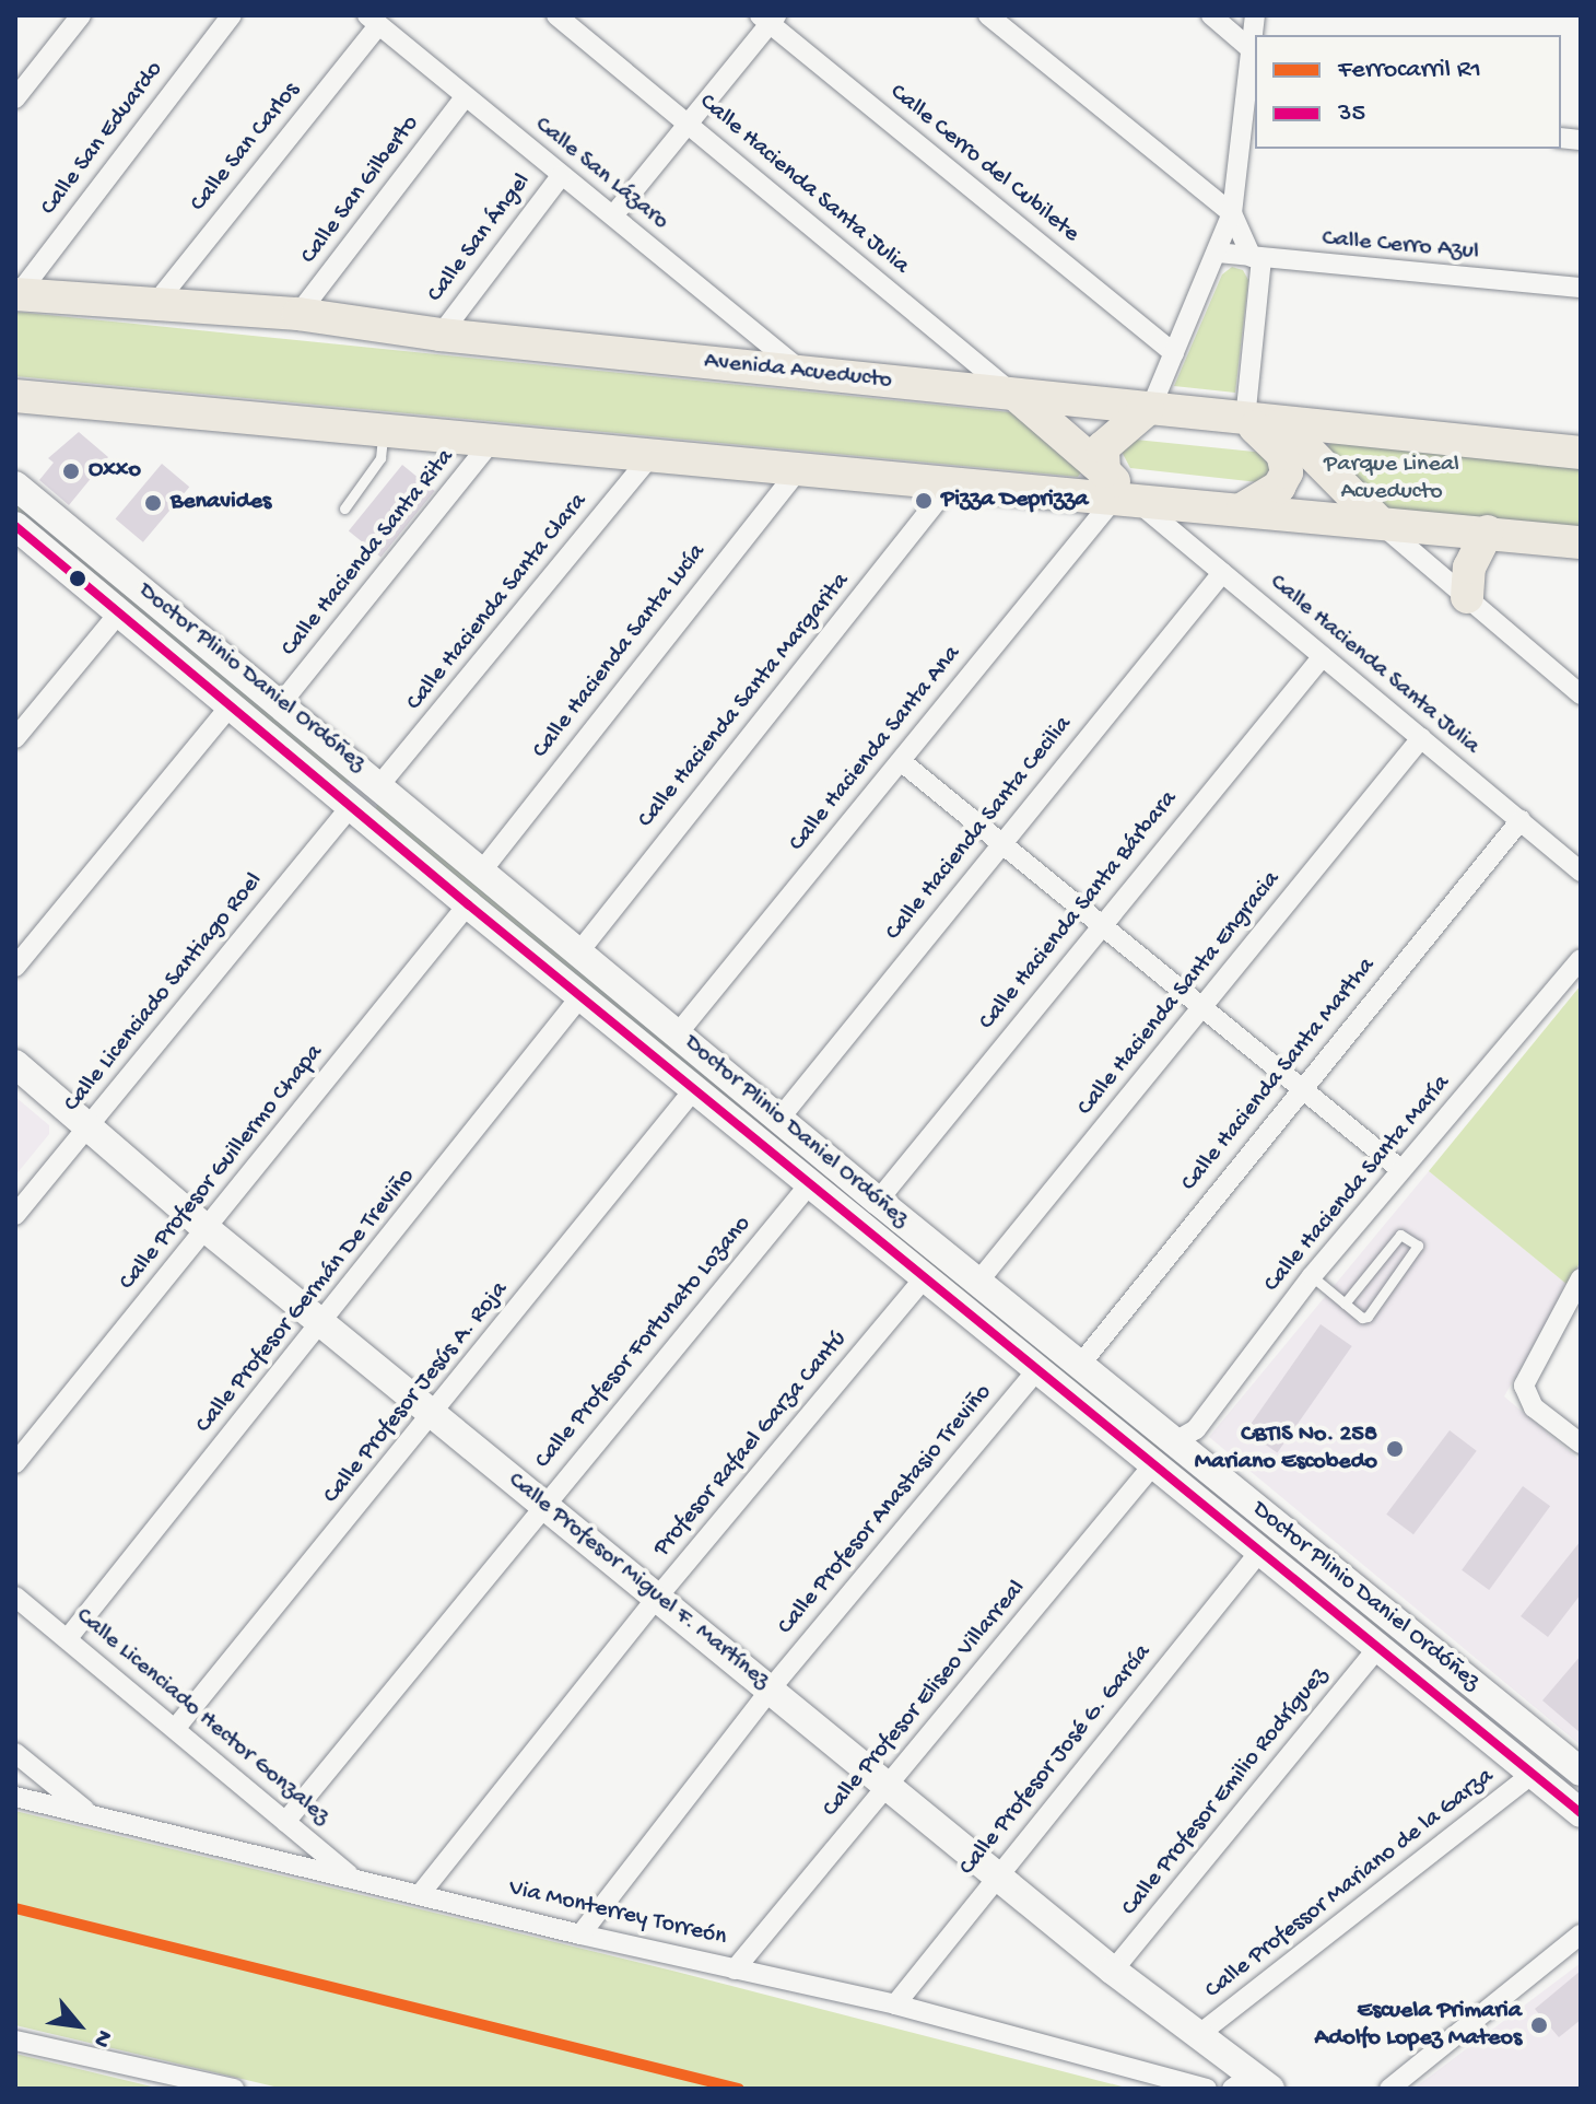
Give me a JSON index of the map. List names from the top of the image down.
{
  "streets": {
    "main road": ["Avenida Acueducto"],
    "street": [
      "Calle San Eduardo",
      "Calle San Carlos",
      "Calle Cerro del Cubilete",
      "Calle San Lázaro",
      "Calle Hacienda Santa Julia",
      "Calle San Gilberto",
      "Calle San Ángel",
      "Calle Cerro Azul",
      "Calle Hacienda Santa Rita",
      "Calle Hacienda Santa Clara",
      "Calle Hacienda Santa Lucía",
      "Doctor Plinio Daniel Ordóñez",
      "Calle Hacienda Santa Margarita",
      "Calle Hacienda Santa Ana",
      "Calle Hacienda Santa Cecilia",
      "Calle Hacienda Santa Bárbara",
      "Calle Licenciado Santiago Roel",
      "Calle Hacienda Santa Engracia",
      "Calle Hacienda Santa Martha",
      "Calle Profesor Guillermo Chapa",
      "Calle Hacienda Santa María",
      "Calle Profesor Germán De Treviño",
      "Calle Profesor Fortunato Lozano",
      "Calle Profesor Jesús A. Roja",
      "Profesor Rafael Garza Cantú",
      "Calle Profesor Anastasio Treviño",
      "Calle Profesor Miguel F. Martínez",
      "Calle Profesor Eliseo Villarreal",
      "Calle Licenciado Hector Gonzalez",
      "Calle Profesor José G. García",
      "Calle Profesor Emilio Rodríguez",
      "Calle Professor Mariano de la Garza",
      "Via Monterrey Torreón"
    ]
  },
  "crossings": [
    ["Calle San Eduardo", "Avenida Acueducto"],
    ["Calle San Carlos", "Calle San Lázaro"],
    ["Calle San Carlos", "Avenida Acueducto"],
    ["Calle San Lázaro", "Calle San Gilberto"],
    ["Calle San Lázaro", "Calle San Ángel"],
    ["Calle San Lázaro", "Avenida Acueducto"],
    ["Calle Hacienda Santa Julia", "Avenida Acueducto"],
    ["Calle Hacienda Santa Julia", "Calle Hacienda Santa Ana"],
    ["Calle Hacienda Santa Julia", "Calle Hacienda Santa Cecilia"],
    ["Calle Hacienda Santa Julia", "Calle Hacienda Santa Bárbara"],
    ["Calle Hacienda Santa Julia", "Calle Hacienda Santa Engracia"],
    ["Calle Hacienda Santa Julia", "Calle Hacienda Santa Martha"],
    ["Calle San Gilberto", "Avenida Acueducto"],
    ["Calle San Ángel", "Avenida Acueducto"],
    ["Calle Hacienda Santa Rita", "Doctor Plinio Daniel Ordóñez"],
    ["Calle Hacienda Santa Clara", "Doctor Plinio Daniel Ordóñez"],
    ["Calle Hacienda Santa Lucía", "Doctor Plinio Daniel Ordóñez"],
    ["Doctor Plinio Daniel Ordóñez", "Calle Hacienda Santa Margarita"],
    ["Doctor Plinio Daniel Ordóñez", "Calle Hacienda Santa Ana"],
    ["Doctor Plinio Daniel Ordóñez", "Calle Hacienda Santa Cecilia"],
    ["Doctor Plinio Daniel Ordóñez", "Calle Hacienda Santa Bárbara"],
    ["Doctor Plinio Daniel Ordóñez", "Calle Licenciado Santiago Roel"],
    ["Doctor Plinio Daniel Ordóñez", "Calle Hacienda Santa Engracia"],
    ["Doctor Plinio Daniel Ordóñez", "Calle Hacienda Santa Martha"],
    ["Doctor Plinio Daniel Ordóñez", "Calle Profesor Guillermo Chapa"],
    ["Doctor Plinio Daniel Ordóñez", "Calle Hacienda Santa María"],
    ["Doctor Plinio Daniel Ordóñez", "Calle Profesor Germán De Treviño"],
    ["Doctor Plinio Daniel Ordóñez", "Calle Profesor Fortunato Lozano"],
    ["Doctor Plinio Daniel Ordóñez", "Calle Profesor Jesús A. Roja"],
    ["Doctor Plinio Daniel Ordóñez", "Profesor Rafael Garza Cantú"],
    ["Doctor Plinio Daniel Ordóñez", "Calle Profesor Anastasio Treviño"],
    ["Doctor Plinio Daniel Ordóñez", "Calle Profesor Eliseo Villarreal"],
    ["Doctor Plinio Daniel Ordóñez", "Calle Profesor José G. García"],
    ["Doctor Plinio Daniel Ordóñez", "Calle Profesor Emilio Rodríguez"],
    ["Doctor Plinio Daniel Ordóñez", "Calle Professor Mariano de la Garza"],
    ["Calle Licenciado Santiago Roel", "Calle Profesor Miguel F. Martínez"],
    ["Calle Profesor Guillermo Chapa", "Calle Profesor Miguel F. Martínez"],
    ["Calle Profesor Germán De Treviño", "Calle Profesor Miguel F. Martínez"],
    ["Calle Profesor Germán De Treviño", "Calle Licenciado Hector Gonzalez"],
    ["Calle Profesor Fortunato Lozano", "Calle Profesor Miguel F. Martínez"],
    ["Calle Profesor Fortunato Lozano", "Calle Licenciado Hector Gonzalez"],
    ["Calle Profesor Jesús A. Roja", "Calle Profesor Miguel F. Martínez"],
    ["Calle Profesor Jesús A. Roja", "Calle Licenciado Hector Gonzalez"],
    ["Profesor Rafael Garza Cantú", "Calle Profesor Miguel F. Martínez"],
    ["Profesor Rafael Garza Cantú", "Via Monterrey Torreón"],
    ["Calle Profesor Anastasio Treviño", "Calle Profesor Miguel F. Martínez"],
    ["Calle Profesor Anastasio Treviño", "Via Monterrey Torreón"],
    ["Calle Profesor Miguel F. Martínez", "Calle Profesor Eliseo Villarreal"],
    ["Calle Profesor Miguel F. Martínez", "Calle Profesor José G. García"],
    ["Calle Profesor Miguel F. Martínez", "Calle Profesor Emilio Rodríguez"],
    ["Calle Profesor Miguel F. Martínez", "Calle Professor Mariano de la Garza"],
    ["Calle Profesor Eliseo Villarreal", "Via Monterrey Torreón"],
    ["Calle Licenciado Hector Gonzalez", "Via Monterrey Torreón"],
    ["Calle Profesor José G. García", "Via Monterrey Torreón"]
  ],
  "parks": ["Parque Lineal Acueducto"],
  "places": [
    "Oxxo",
    "Pizza Deprizza",
    "Benavides",
    "CBTIS No. 258 Mariano Escobedo",
    "Escuela Primaria Adolfo Lopez Mateos"
  ],
  "lines": ["transit line 35", "rail line R1"],
  "legend": ["Ferrocarril R1", "35"],
  "north": "bottom right"
}
